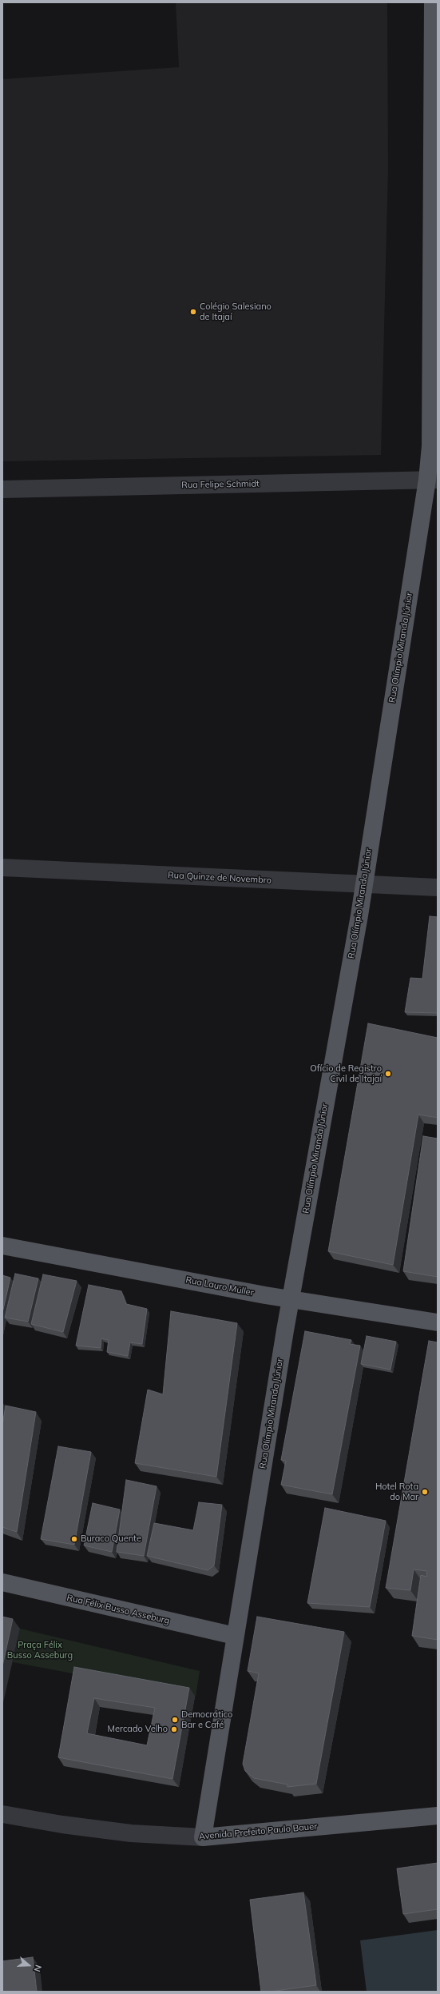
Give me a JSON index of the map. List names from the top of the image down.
{
  "streets": {
    "main road": [
      "Rua Olímpio Miranda Júnior",
      "Rua Lauro Müller",
      "Rua Félix Busso Asseburg",
      "Avenida Prefeito Paulo Bauer"
    ],
    "street": ["Rua Felipe Schmidt", "Rua Quinze de Novembro"]
  },
  "crossings": [
    ["Rua Felipe Schmidt", "Rua Olímpio Miranda Júnior"],
    ["Rua Olímpio Miranda Júnior", "Rua Quinze de Novembro"],
    ["Rua Olímpio Miranda Júnior", "Rua Lauro Müller"],
    ["Rua Olímpio Miranda Júnior", "Rua Félix Busso Asseburg"],
    ["Rua Olímpio Miranda Júnior", "Avenida Prefeito Paulo Bauer"]
  ],
  "parks": ["Praça Félix Busso Asseburg"],
  "places": [
    "Colégio Salesiano de Itajaí",
    "Ofício de Registro Civil de Itajaí",
    "Hotel Rota do Mar",
    "Buraco Quente",
    "Democrático Bar e Café",
    "Mercado Velho"
  ],
  "north": "right"
}
